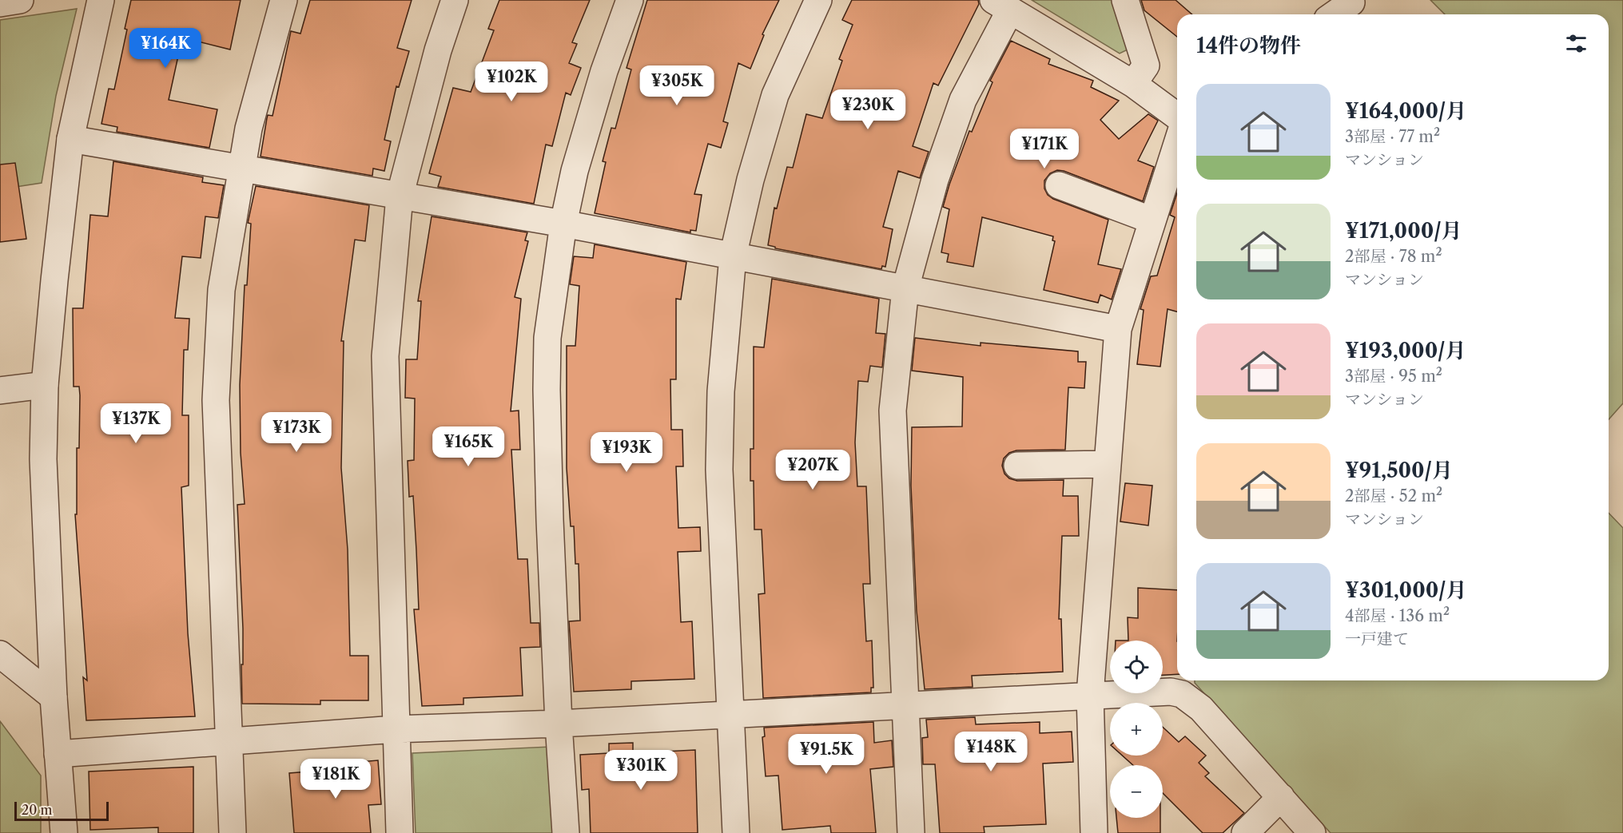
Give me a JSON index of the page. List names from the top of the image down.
{
  "scale_bar": "20 m",
  "page": {
    "heading": "14件の物件",
    "price": [
      "¥164K",
      "¥102K",
      "¥305K",
      "¥230K",
      "¥171K",
      "¥137K",
      "¥173K",
      "¥165K",
      "¥193K",
      "¥207K",
      "¥148K",
      "¥91.5K",
      "¥301K",
      "¥181K"
    ],
    "list": [
      {
        "name": "¥164,000/月",
        "note": "3部屋 · 77 m² · マンション"
      },
      {
        "name": "¥171,000/月",
        "note": "2部屋 · 78 m² · マンション"
      },
      {
        "name": "¥193,000/月",
        "note": "3部屋 · 95 m² · マンション"
      },
      {
        "name": "¥91,500/月",
        "note": "2部屋 · 52 m² · マンション"
      },
      {
        "name": "¥301,000/月",
        "note": "4部屋 · 136 m² · 一戸建て"
      }
    ],
    "map_buttons": ["+", "−"],
    "scale": "20 m"
  }
}
